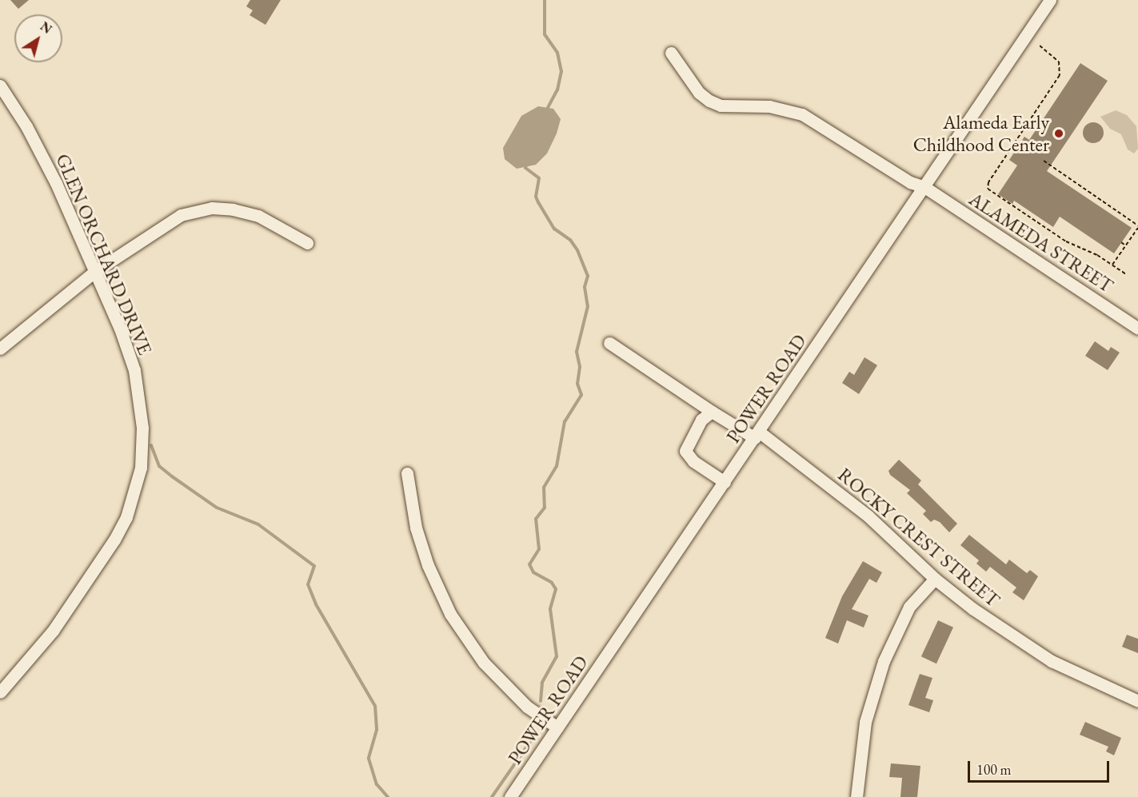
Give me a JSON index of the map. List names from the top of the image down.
{
  "streets": {
    "street": [
      "ALAMEDA STREET",
      "GLEN ORCHARD DRIVE",
      "POWER ROAD",
      "ROCKY CREST STREET"
    ]
  },
  "crossings": [
    ["ALAMEDA STREET", "POWER ROAD"],
    ["POWER ROAD", "ROCKY CREST STREET"]
  ],
  "places": ["Alameda Early Childhood Center"],
  "scale_bar": "100 m",
  "north": "top right"
}
